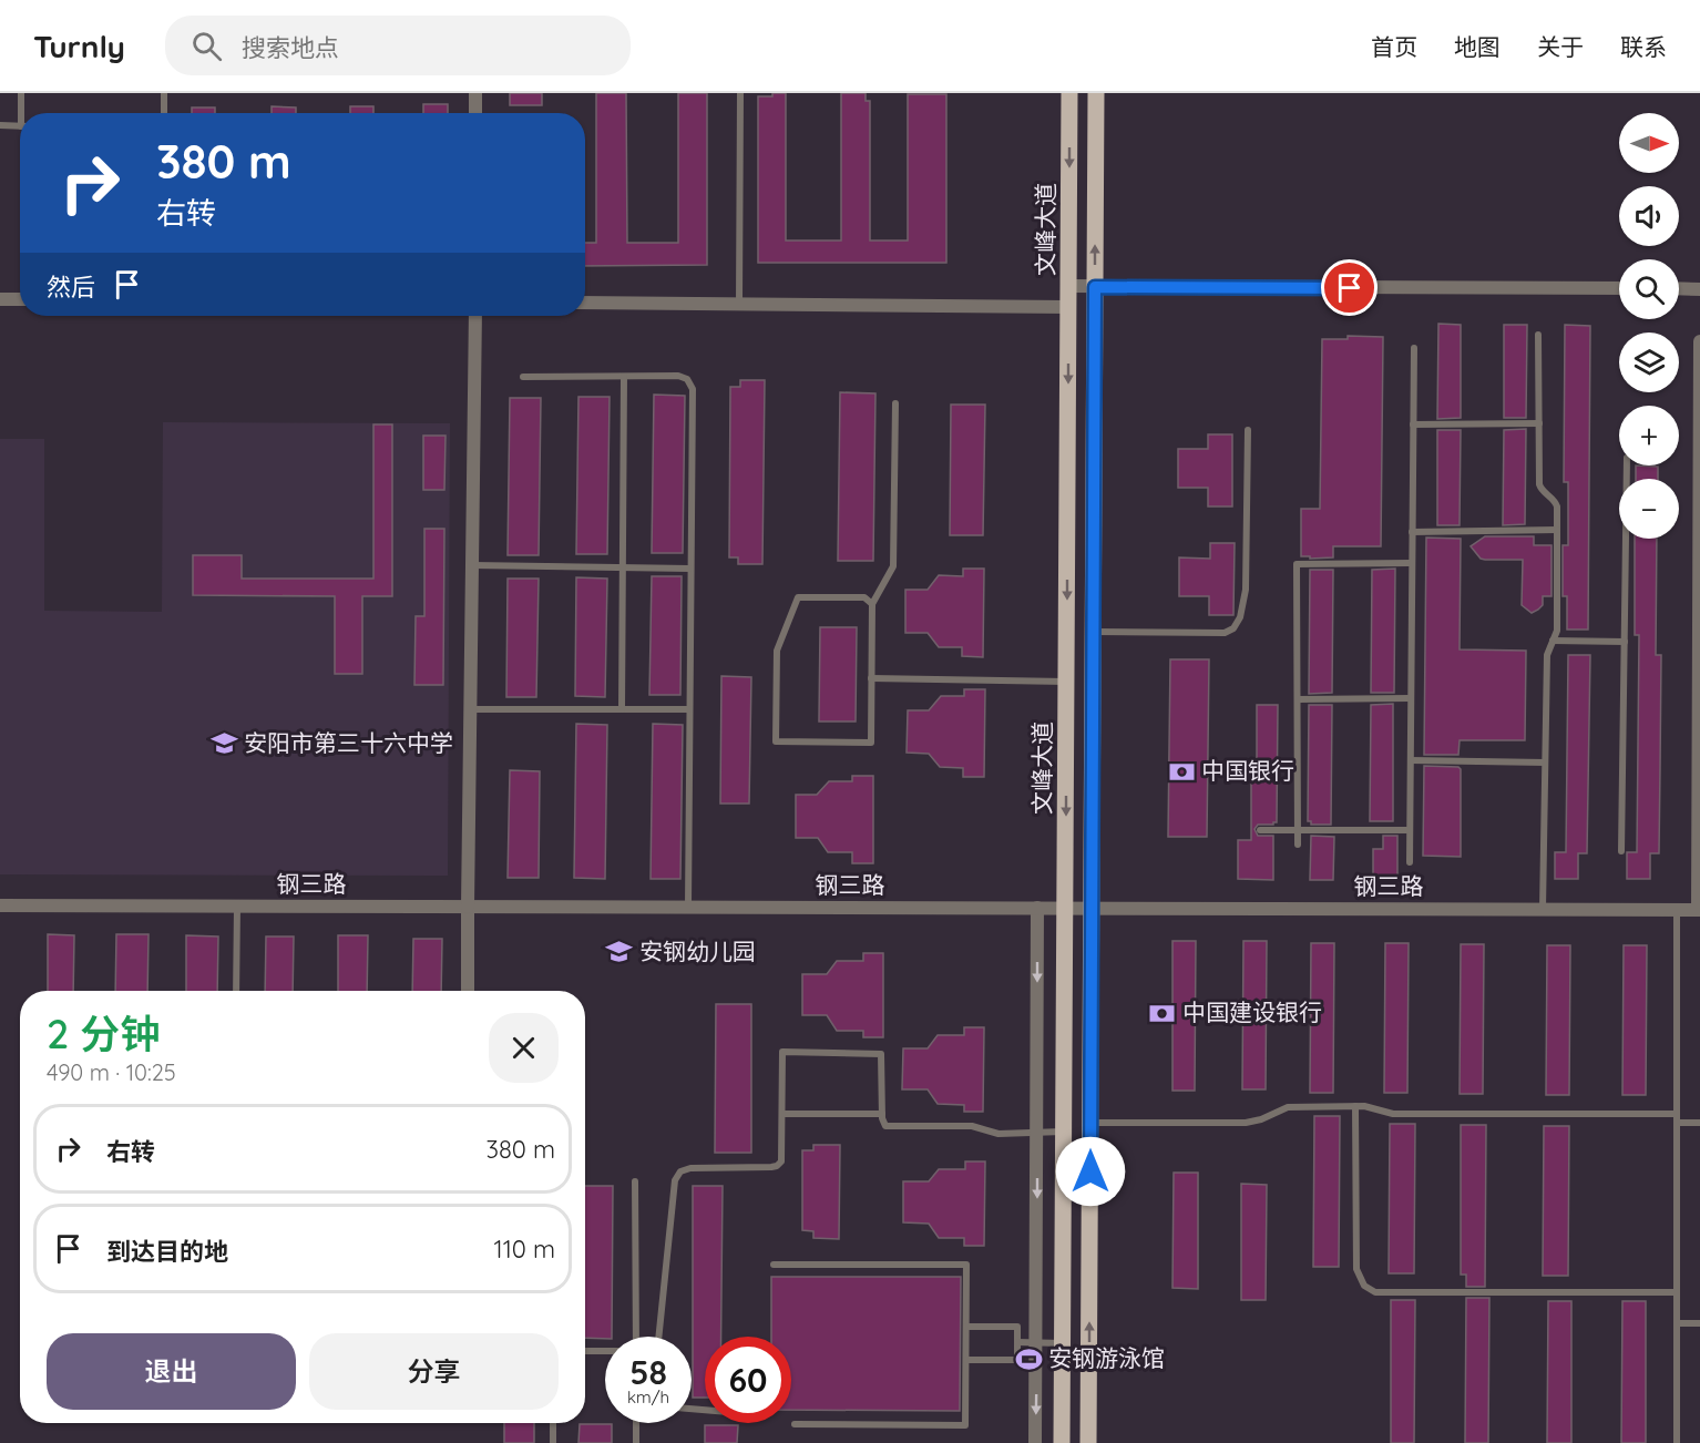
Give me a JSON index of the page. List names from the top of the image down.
{
  "streets": {
    "main road": ["文峰大道"],
    "street": ["钢三路"]
  },
  "crossings": [
    ["文峰大道", "钢三路"]
  ],
  "places": {
    "school or university": ["安阳市第三十六中学", "安钢幼儿园"],
    "bank": ["中国银行", "中国建设银行"],
    "sports": ["安钢游泳馆"]
  },
  "north": "right",
  "page": {
    "header": "Turnly",
    "search": "搜索地点",
    "nav": [
      "首页",
      "地图",
      "关于",
      "联系"
    ],
    "map_buttons": ["+", "−"],
    "turn": ["380 m", "右转"],
    "then": "然后",
    "heading": ["2 分钟", "490 m · 10:25"],
    "list": [
      {
        "name": "右转",
        "value": "380 m"
      },
      {
        "name": "到达目的地",
        "value": "110 m"
      }
    ],
    "buttons": ["退出", "分享"],
    "speed": "58 km/h",
    "limit": "60"
  }
}
